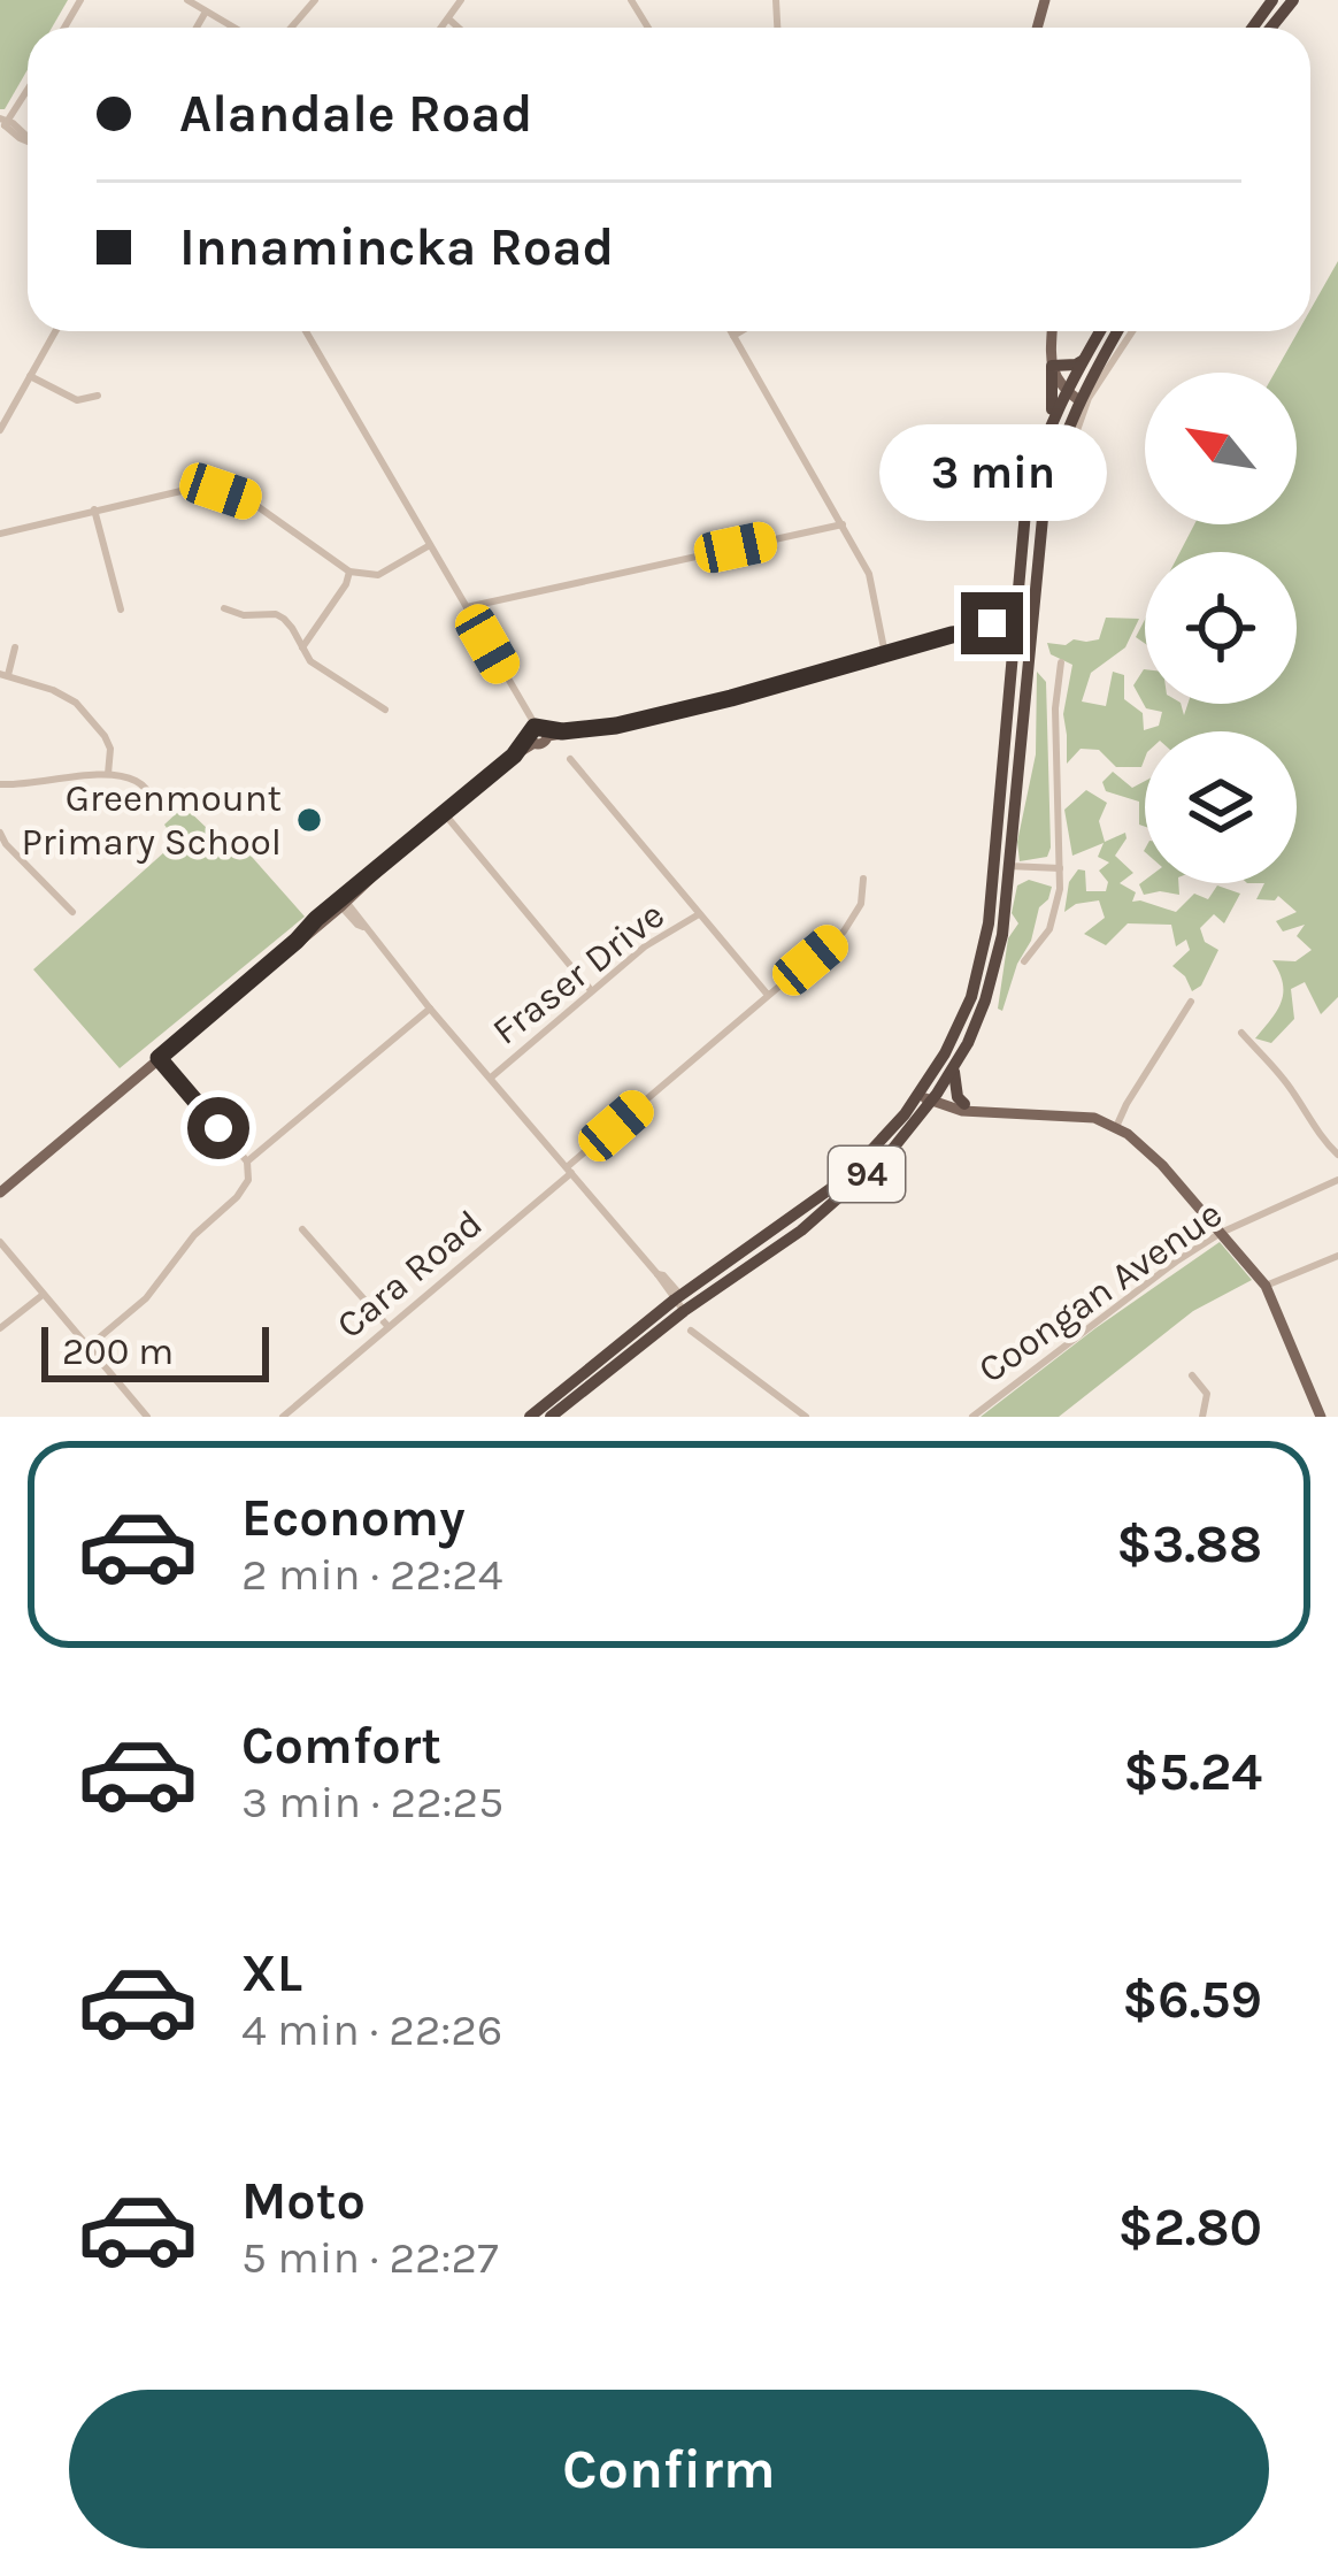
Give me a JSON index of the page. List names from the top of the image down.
{
  "streets": {
    "highway": ["94"],
    "street": ["Fraser Drive", "Cara Road", "Coongan Avenue"]
  },
  "places": ["Greenmount Primary School"],
  "scale_bar": "200 m",
  "north": "top left",
  "page": {
    "banner": ["Alandale Road", "Innamincka Road"],
    "bubble": "3 min",
    "scale": "200 m",
    "list": [
      {
        "name": "Economy",
        "note": "2 min · 22:24",
        "value": "$3.88"
      },
      {
        "name": "Comfort",
        "note": "3 min · 22:25",
        "value": "$5.24"
      },
      {
        "name": "XL",
        "note": "4 min · 22:26",
        "value": "$6.59"
      },
      {
        "name": "Moto",
        "note": "5 min · 22:27",
        "value": "$2.80"
      }
    ],
    "buttons": "Confirm"
  }
}
